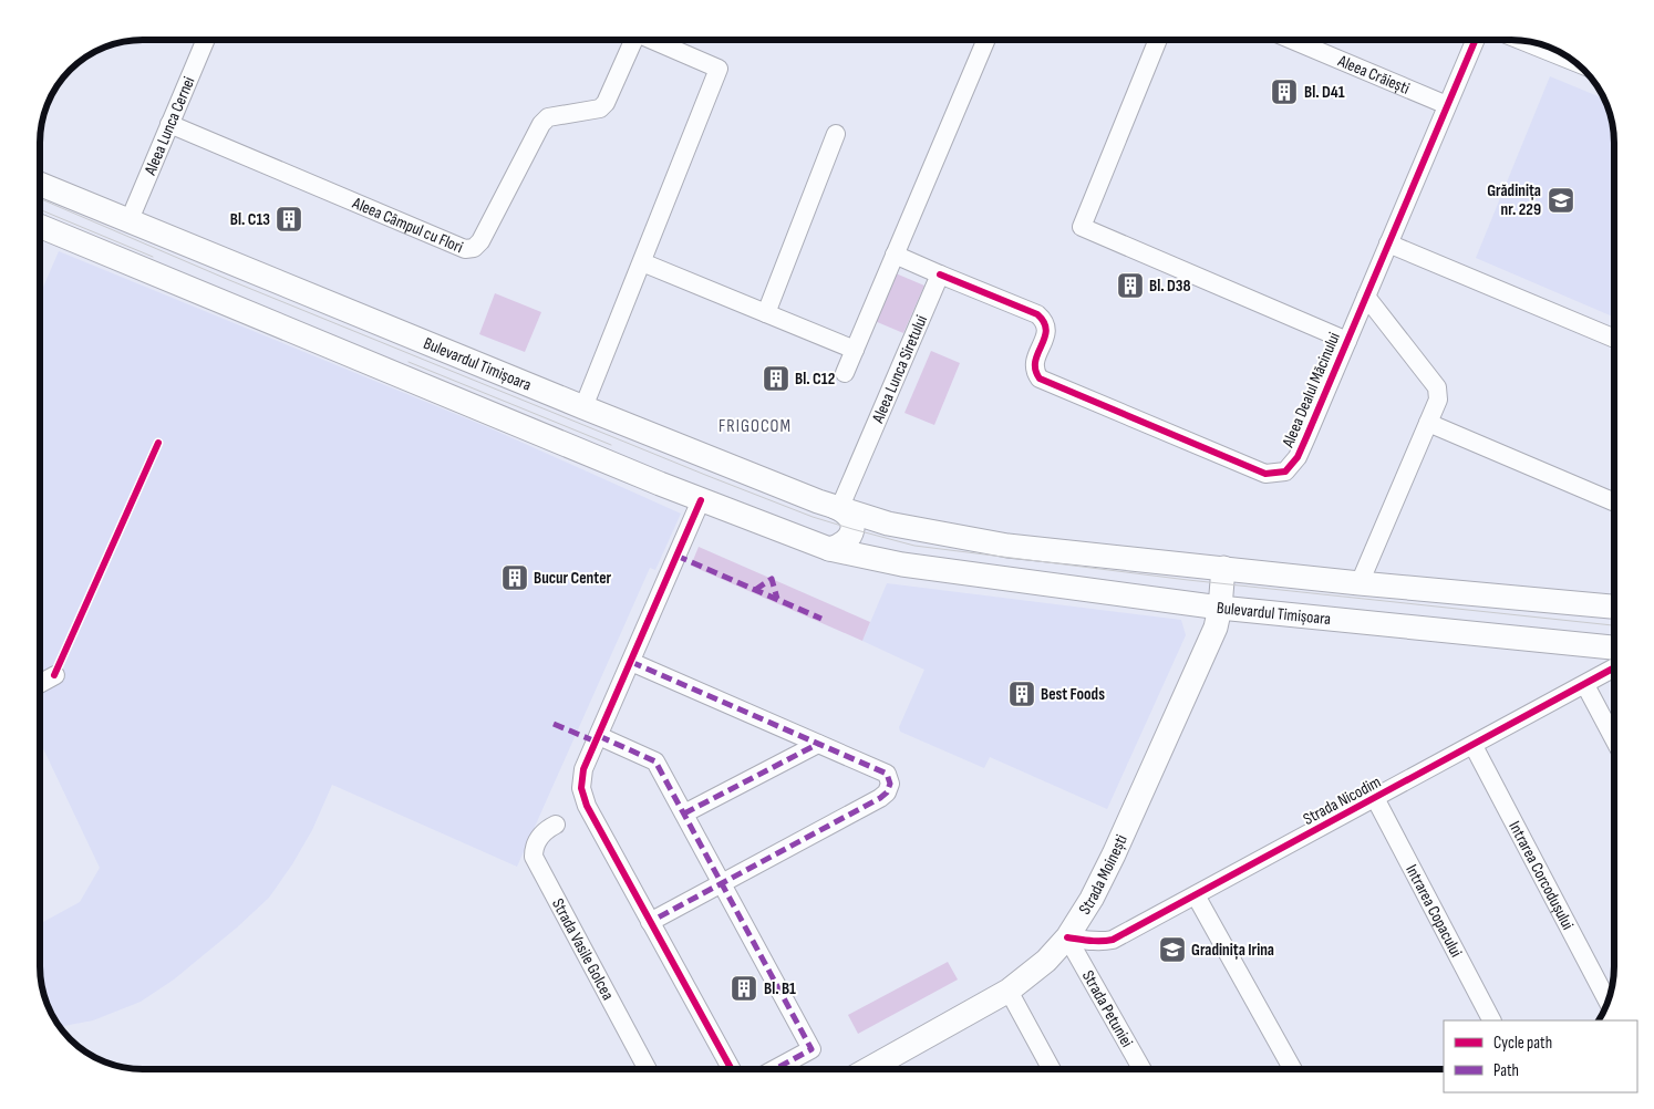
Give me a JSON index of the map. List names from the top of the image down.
{
  "streets": {
    "main road": ["Bulevardul Timișoara", "Strada Moinești"],
    "street": [
      "Aleea Crăiești",
      "Aleea Lunca Cernei",
      "Aleea Câmpul cu Flori",
      "Aleea Lunca Siretului",
      "Aleea Dealul Măcinului",
      "Strada Nicodim",
      "Intrarea Corcodușului",
      "Intrarea Copacului",
      "Strada Vasile Golcea",
      "Strada Petuniei"
    ]
  },
  "crossings": [
    ["Aleea Crăiești", "Aleea Dealul Măcinului"],
    ["Aleea Lunca Cernei", "Aleea Câmpul cu Flori"],
    ["Aleea Lunca Cernei", "Bulevardul Timișoara"],
    ["Aleea Câmpul cu Flori", "Bulevardul Timișoara"],
    ["Bulevardul Timișoara", "Aleea Lunca Siretului"],
    ["Bulevardul Timișoara", "Strada Moinești"],
    ["Aleea Lunca Siretului", "Aleea Dealul Măcinului"],
    ["Strada Nicodim", "Strada Moinești"],
    ["Strada Nicodim", "Intrarea Corcodușului"],
    ["Strada Nicodim", "Intrarea Copacului"],
    ["Strada Nicodim", "Strada Petuniei"],
    ["Strada Moinești", "Strada Petuniei"]
  ],
  "districts": ["FRIGOCOM"],
  "places": {
    "building": [
      "Bl. D41",
      "Bl. C13",
      "Bl. D38",
      "Bl. C12",
      "Bucur Center",
      "Best Foods",
      "Bl. B1"
    ],
    "school or university": ["Grădinița nr. 229", "Gradinița Irina"]
  },
  "legend": ["Cycle path", "Path"]
}
